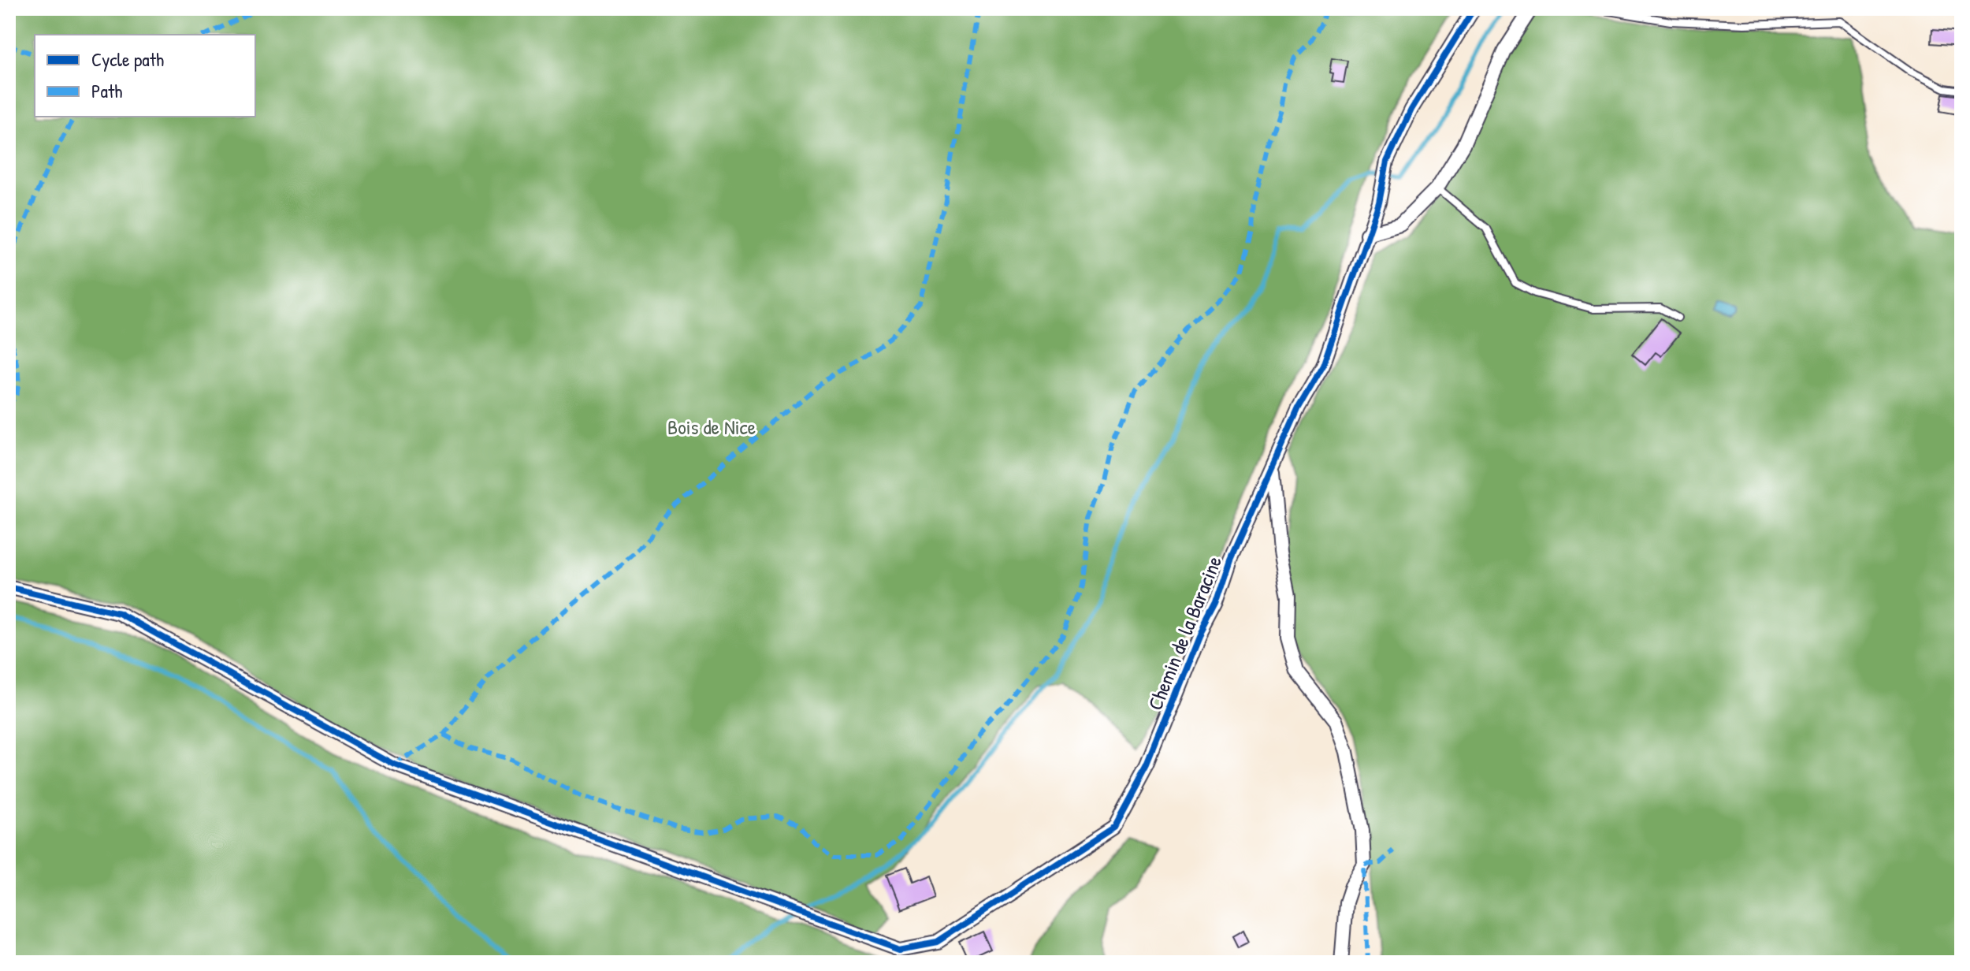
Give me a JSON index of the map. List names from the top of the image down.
{
  "streets": {
    "street": ["Chemin de la Baracine"]
  },
  "parks": ["Bois de Nice"],
  "legend": ["Cycle path", "Path"]
}
